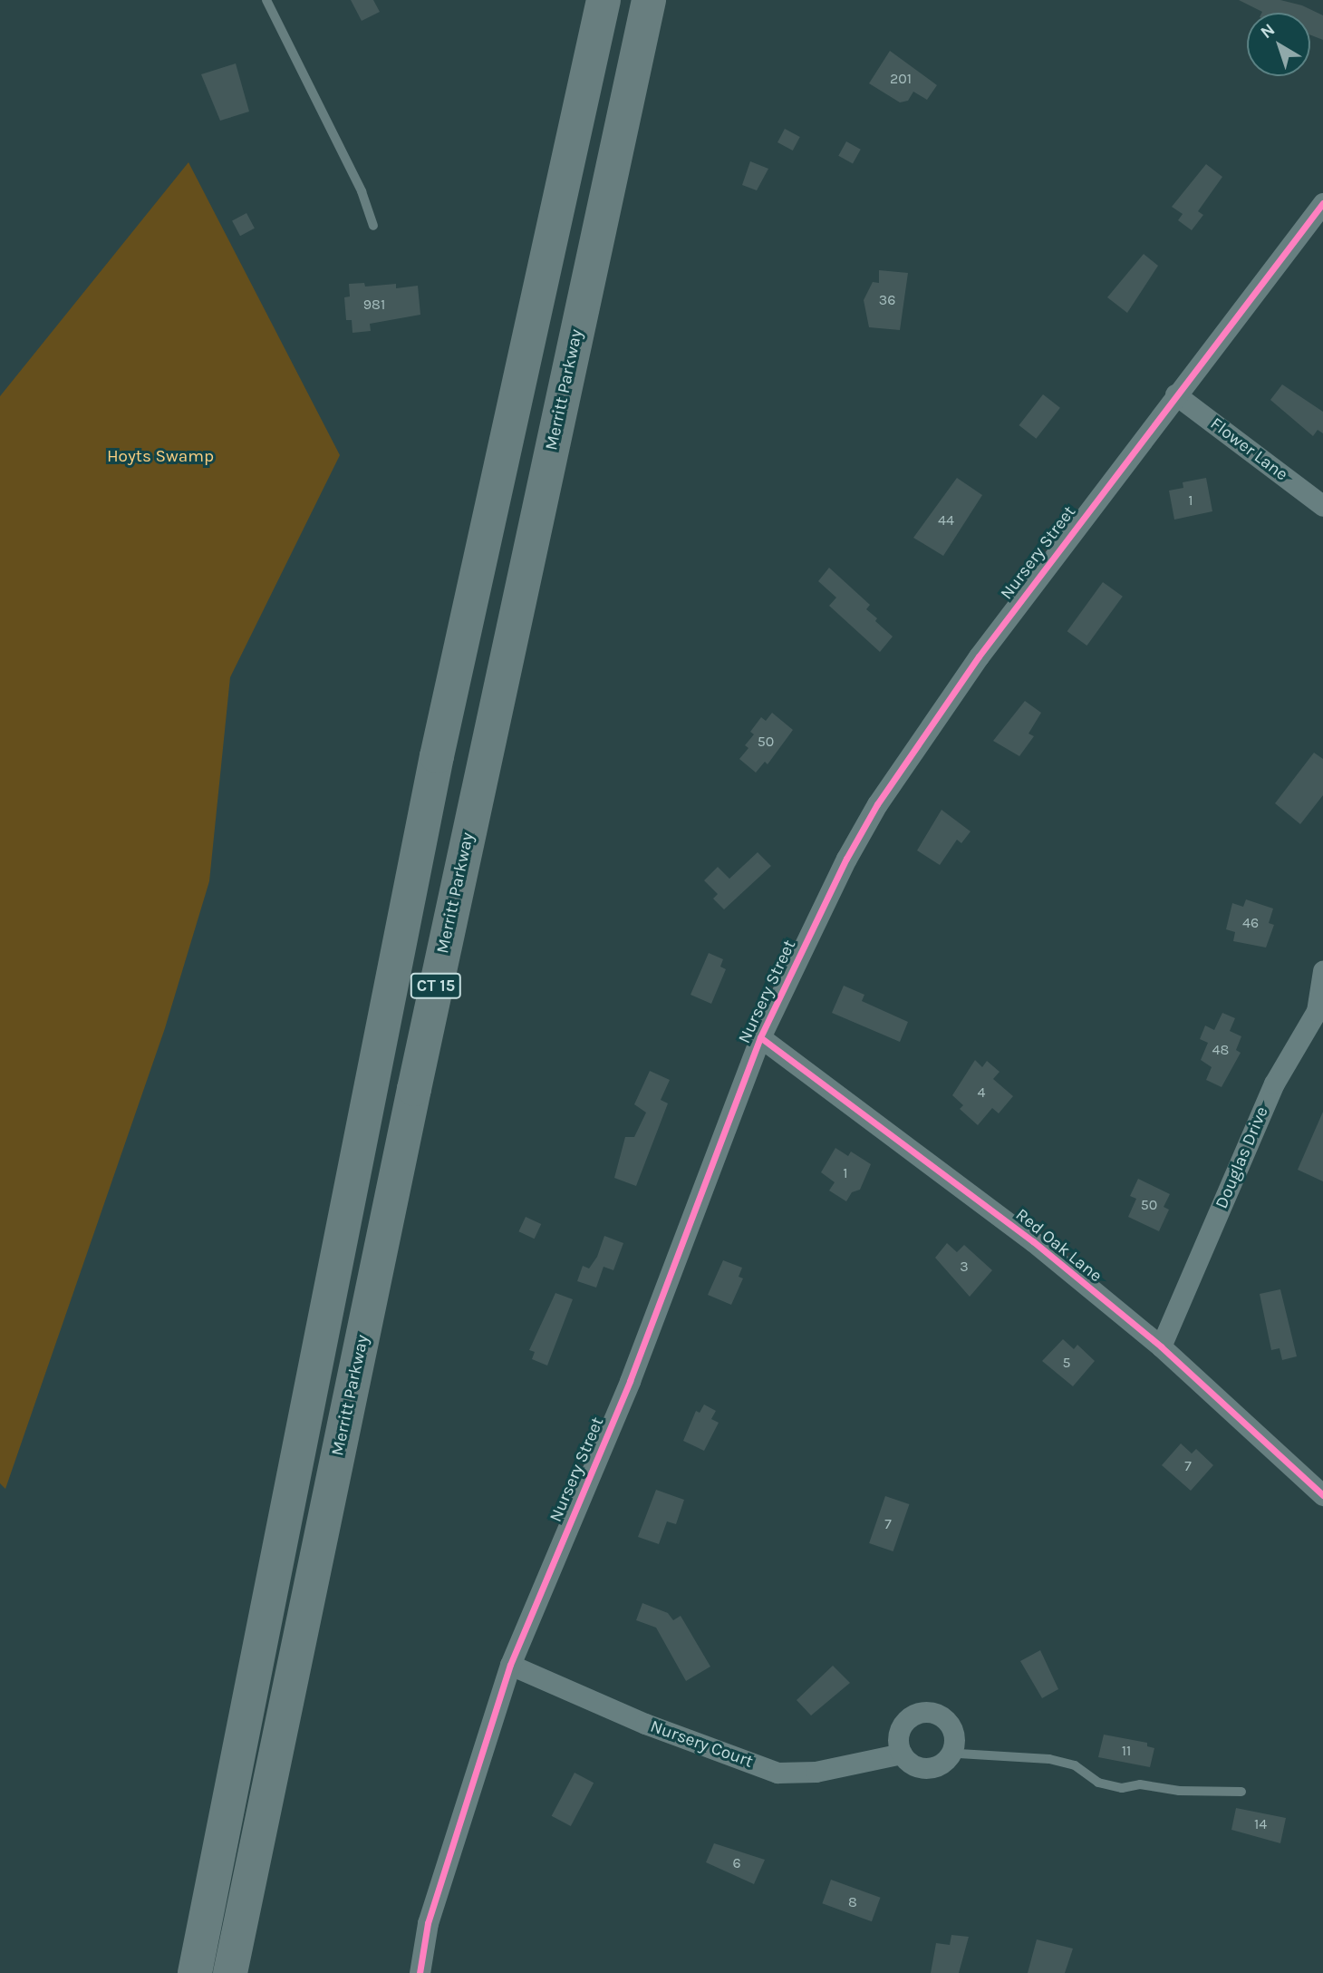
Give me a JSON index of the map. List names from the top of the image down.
{
  "streets": {
    "highway": ["Merritt Parkway", "CT 15"],
    "street": [
      "Flower Lane",
      "Nursery Street",
      "Douglas Drive",
      "Red Oak Lane",
      "Nursery Court"
    ]
  },
  "crossings": [
    ["Flower Lane", "Nursery Street"],
    ["Nursery Street", "Red Oak Lane"],
    ["Nursery Street", "Nursery Court"],
    ["Douglas Drive", "Red Oak Lane"]
  ],
  "parks": ["Hoyts Swamp"],
  "house_numbers": [
    "201",
    "36",
    "981",
    "1",
    "44",
    "50",
    "46",
    "48",
    "4",
    "1",
    "50",
    "3",
    "5",
    "7",
    "7",
    "11",
    "14",
    "6",
    "8"
  ],
  "north": "top left"
}
